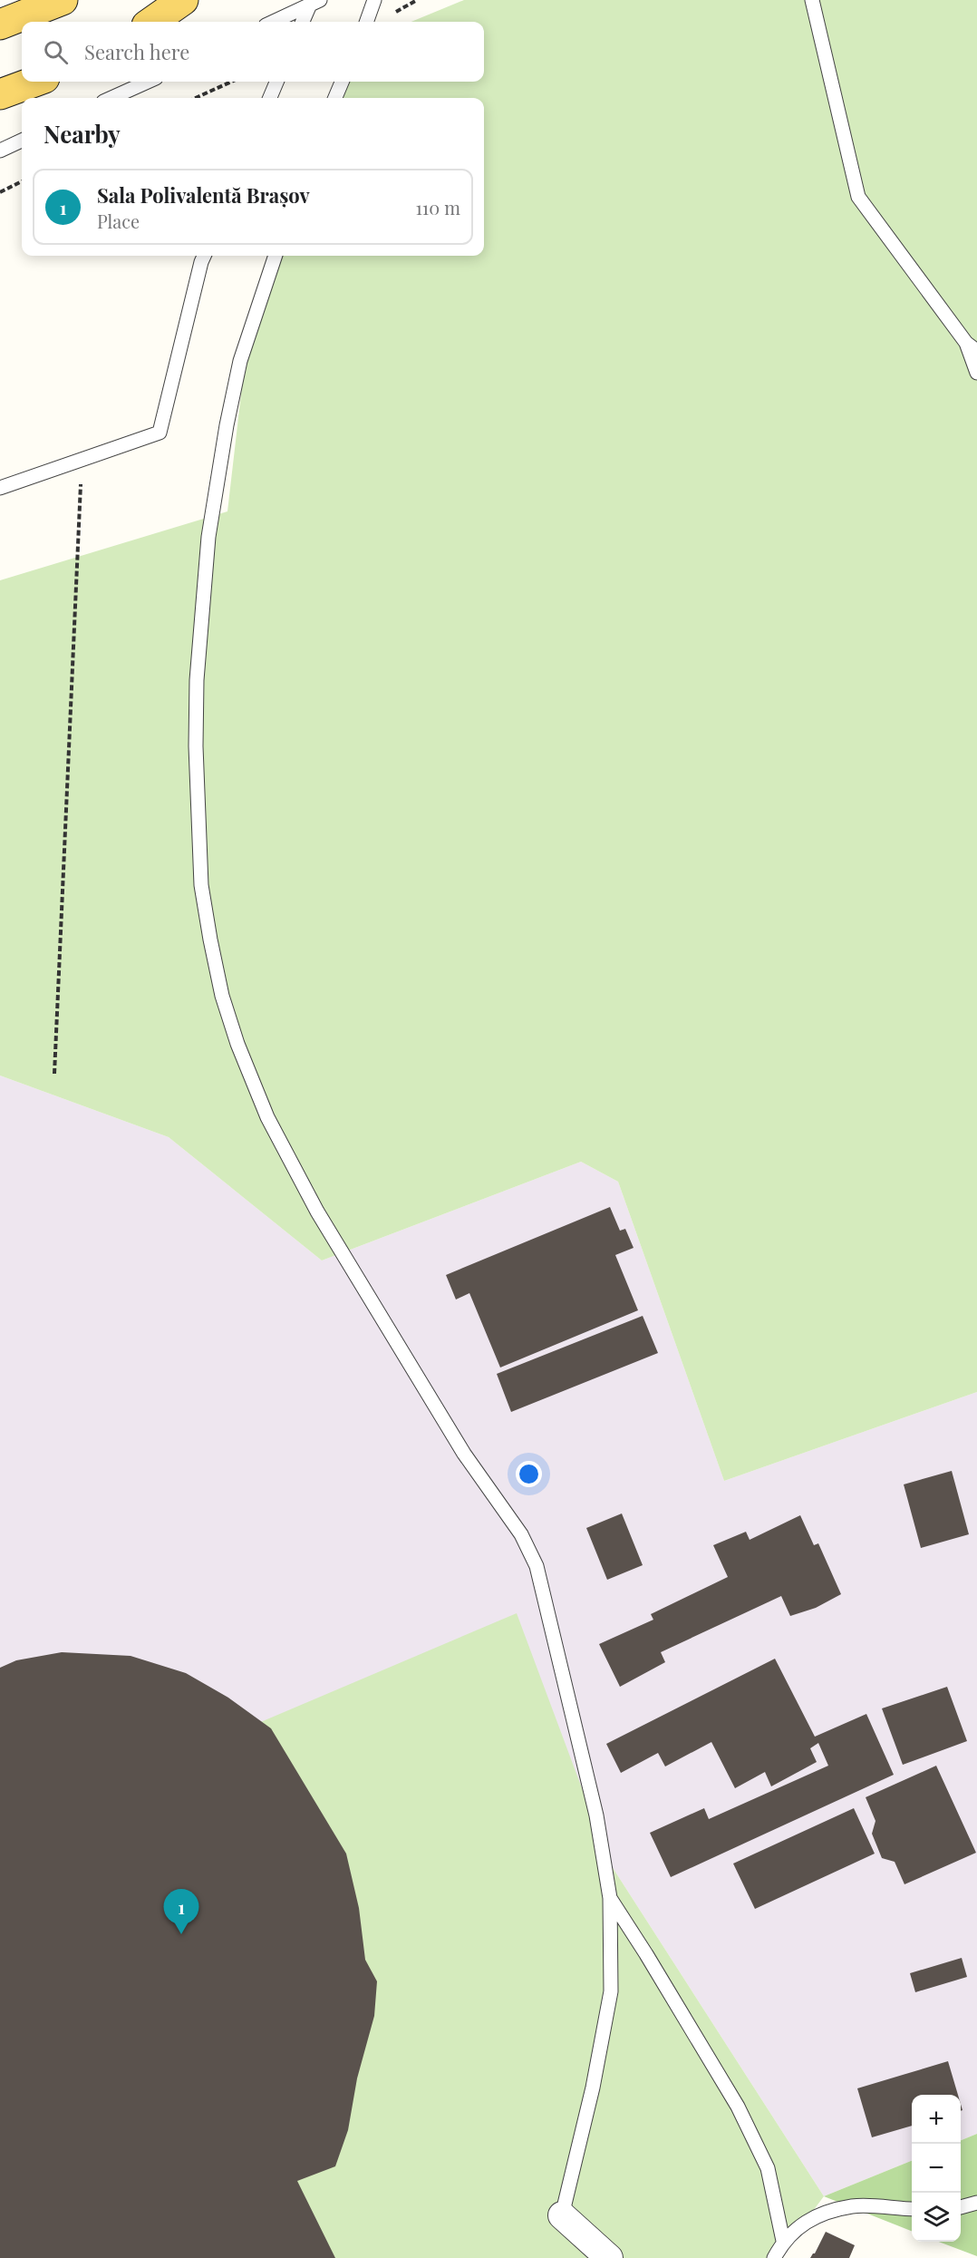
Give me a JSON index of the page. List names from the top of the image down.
{
  "page": {
    "search": "Search here",
    "heading": "Nearby",
    "list": [
      {
        "mark": "1",
        "name": "Sala Polivalentă Brașov",
        "note": "Place",
        "value": "110 m"
      }
    ],
    "pins": "1",
    "map_buttons": ["+", "−"]
  }
}
